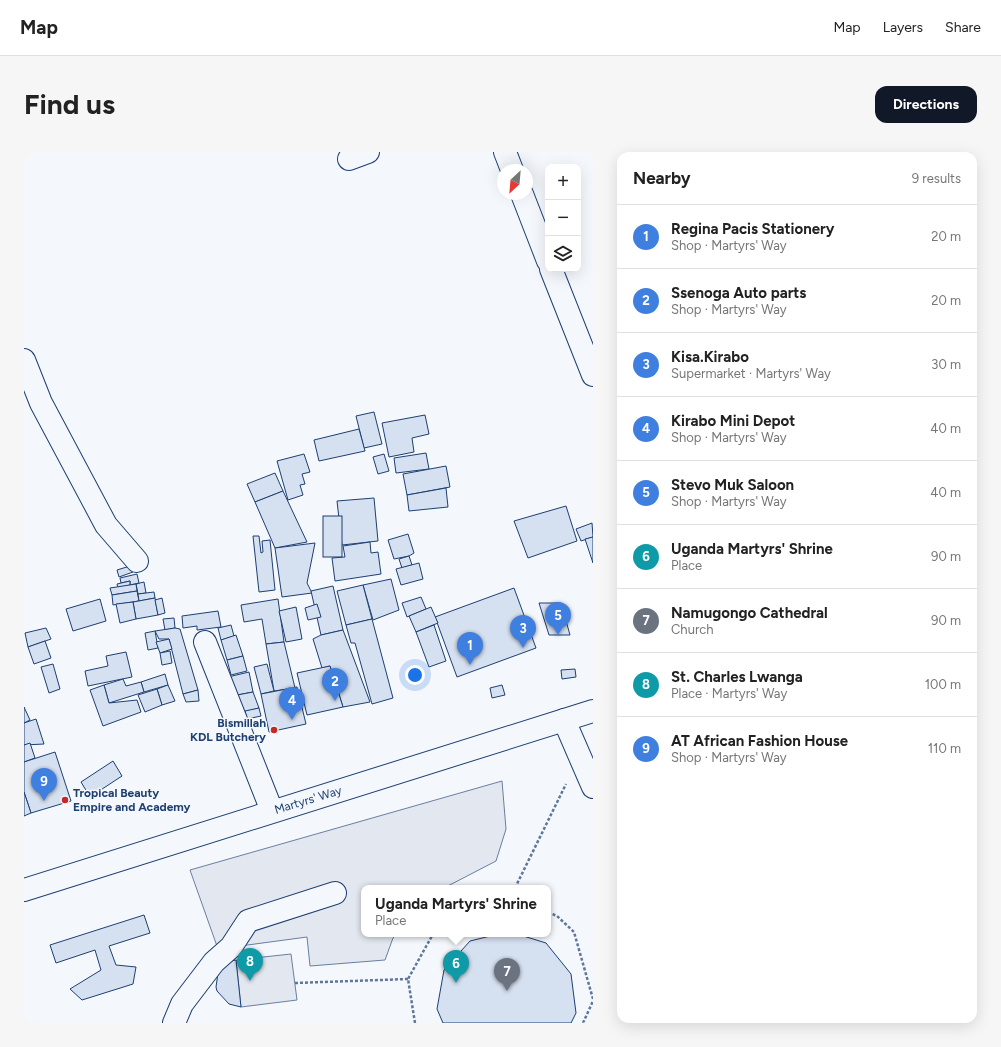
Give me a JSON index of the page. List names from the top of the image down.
{
  "streets": {
    "street": ["Martyrs' Way"]
  },
  "places": ["Bismillah KDL Butchery", "Tropical Beauty Empire and Academy"],
  "north": "bottom left",
  "page": {
    "header": "Map",
    "nav": ["Map", "Layers", "Share"],
    "buttons": "Directions",
    "title": "Find us",
    "heading": ["Nearby", "9 results"],
    "map_buttons": ["+", "−"],
    "list": [
      {
        "mark": "1",
        "name": "Regina Pacis Stationery",
        "note": "Shop · Martyrs' Way",
        "value": "20 m"
      },
      {
        "mark": "2",
        "name": "Ssenoga Auto parts",
        "note": "Shop · Martyrs' Way",
        "value": "20 m"
      },
      {
        "mark": "3",
        "name": "Kisa.Kirabo",
        "note": "Supermarket · Martyrs' Way",
        "value": "30 m"
      },
      {
        "mark": "4",
        "name": "Kirabo Mini Depot",
        "note": "Shop · Martyrs' Way",
        "value": "40 m"
      },
      {
        "mark": "5",
        "name": "Stevo Muk Saloon",
        "note": "Shop · Martyrs' Way",
        "value": "40 m"
      },
      {
        "mark": "6",
        "name": "Uganda Martyrs' Shrine",
        "note": "Place",
        "value": "90 m"
      },
      {
        "mark": "7",
        "name": "Namugongo Cathedral",
        "note": "Church",
        "value": "90 m"
      },
      {
        "mark": "8",
        "name": "St. Charles Lwanga",
        "note": "Place · Martyrs' Way",
        "value": "100 m"
      },
      {
        "mark": "9",
        "name": "AT African Fashion House",
        "note": "Shop · Martyrs' Way",
        "value": "110 m"
      }
    ],
    "pins": [
      "5",
      "3",
      "1",
      "2",
      "4",
      "9",
      "8",
      "6",
      "7"
    ],
    "popup": ["Uganda Martyrs' Shrine", "Place"]
  }
}
